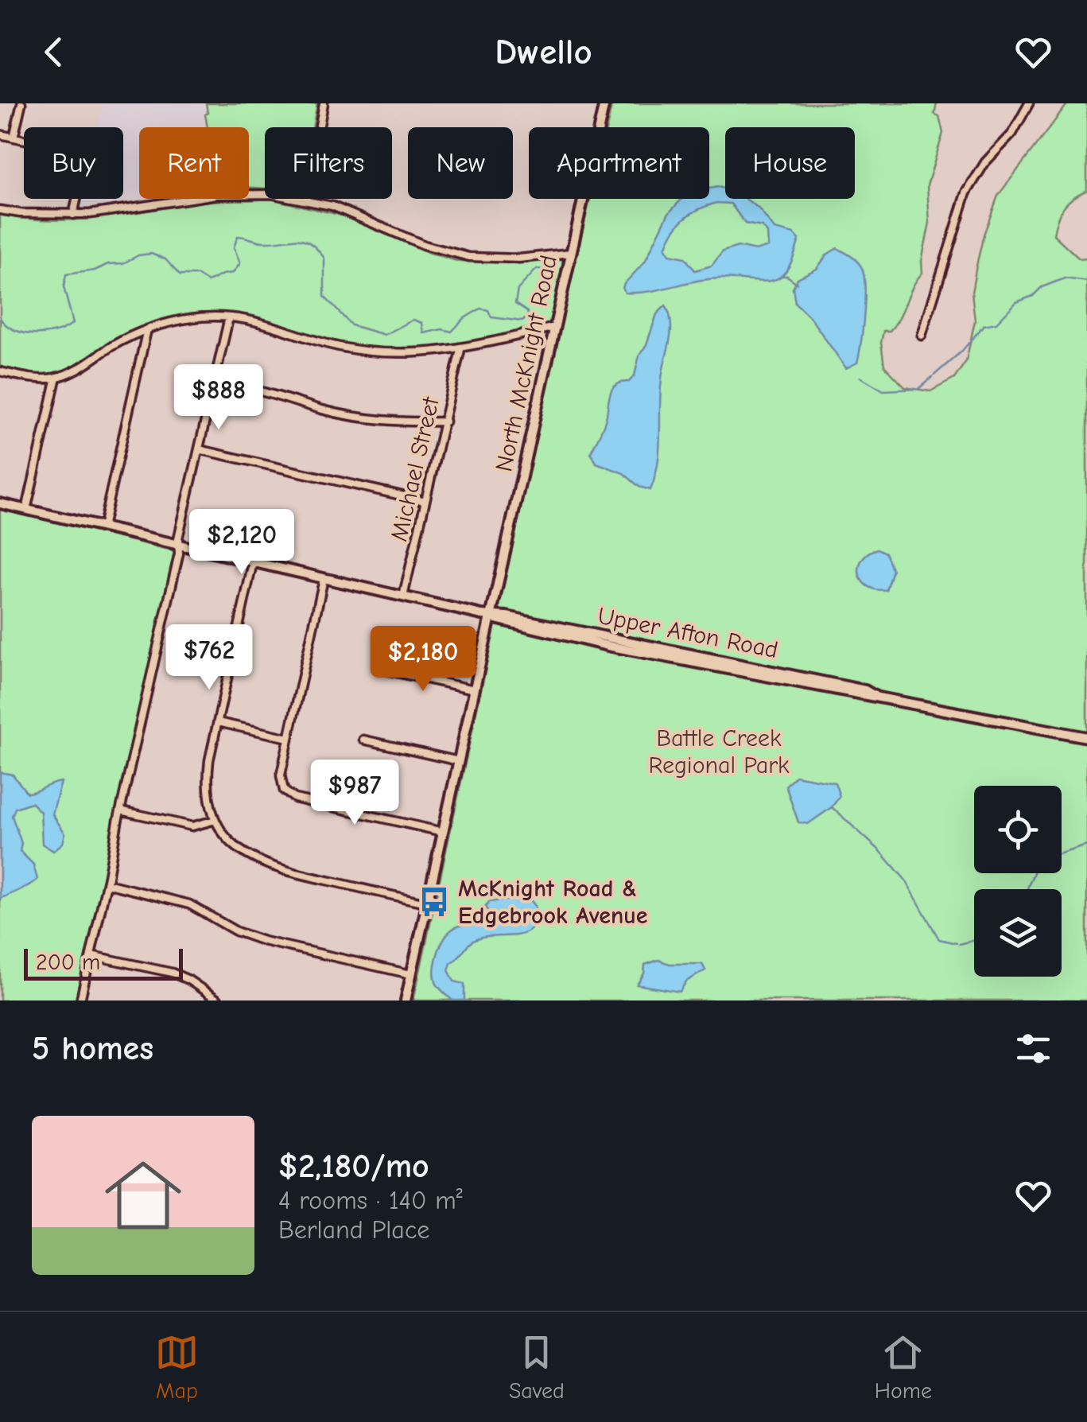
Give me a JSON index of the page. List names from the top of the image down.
{
  "streets": {
    "street": ["North McKnight Road", "Michael Street", "Upper Afton Road"]
  },
  "crossings": [
    ["North McKnight Road", "Upper Afton Road"],
    ["Michael Street", "Upper Afton Road"]
  ],
  "parks": ["Battle Creek Regional Park"],
  "places": {
    "bus stop": ["McKnight Road & Edgebrook Avenue"]
  },
  "scale_bar": "200 m",
  "page": {
    "header": "Dwello",
    "chip": [
      "Buy",
      "Rent",
      "Filters",
      "New",
      "Apartment",
      "House"
    ],
    "price": [
      "$888",
      "$2,120",
      "$762",
      "$2,180",
      "$987"
    ],
    "scale": "200 m",
    "heading": "5 homes",
    "list": [
      {
        "name": "$2,180/mo",
        "note": "4 rooms · 140 m² · Berland Place"
      }
    ],
    "tabs": ["Map", "Saved", "Home"]
  }
}
